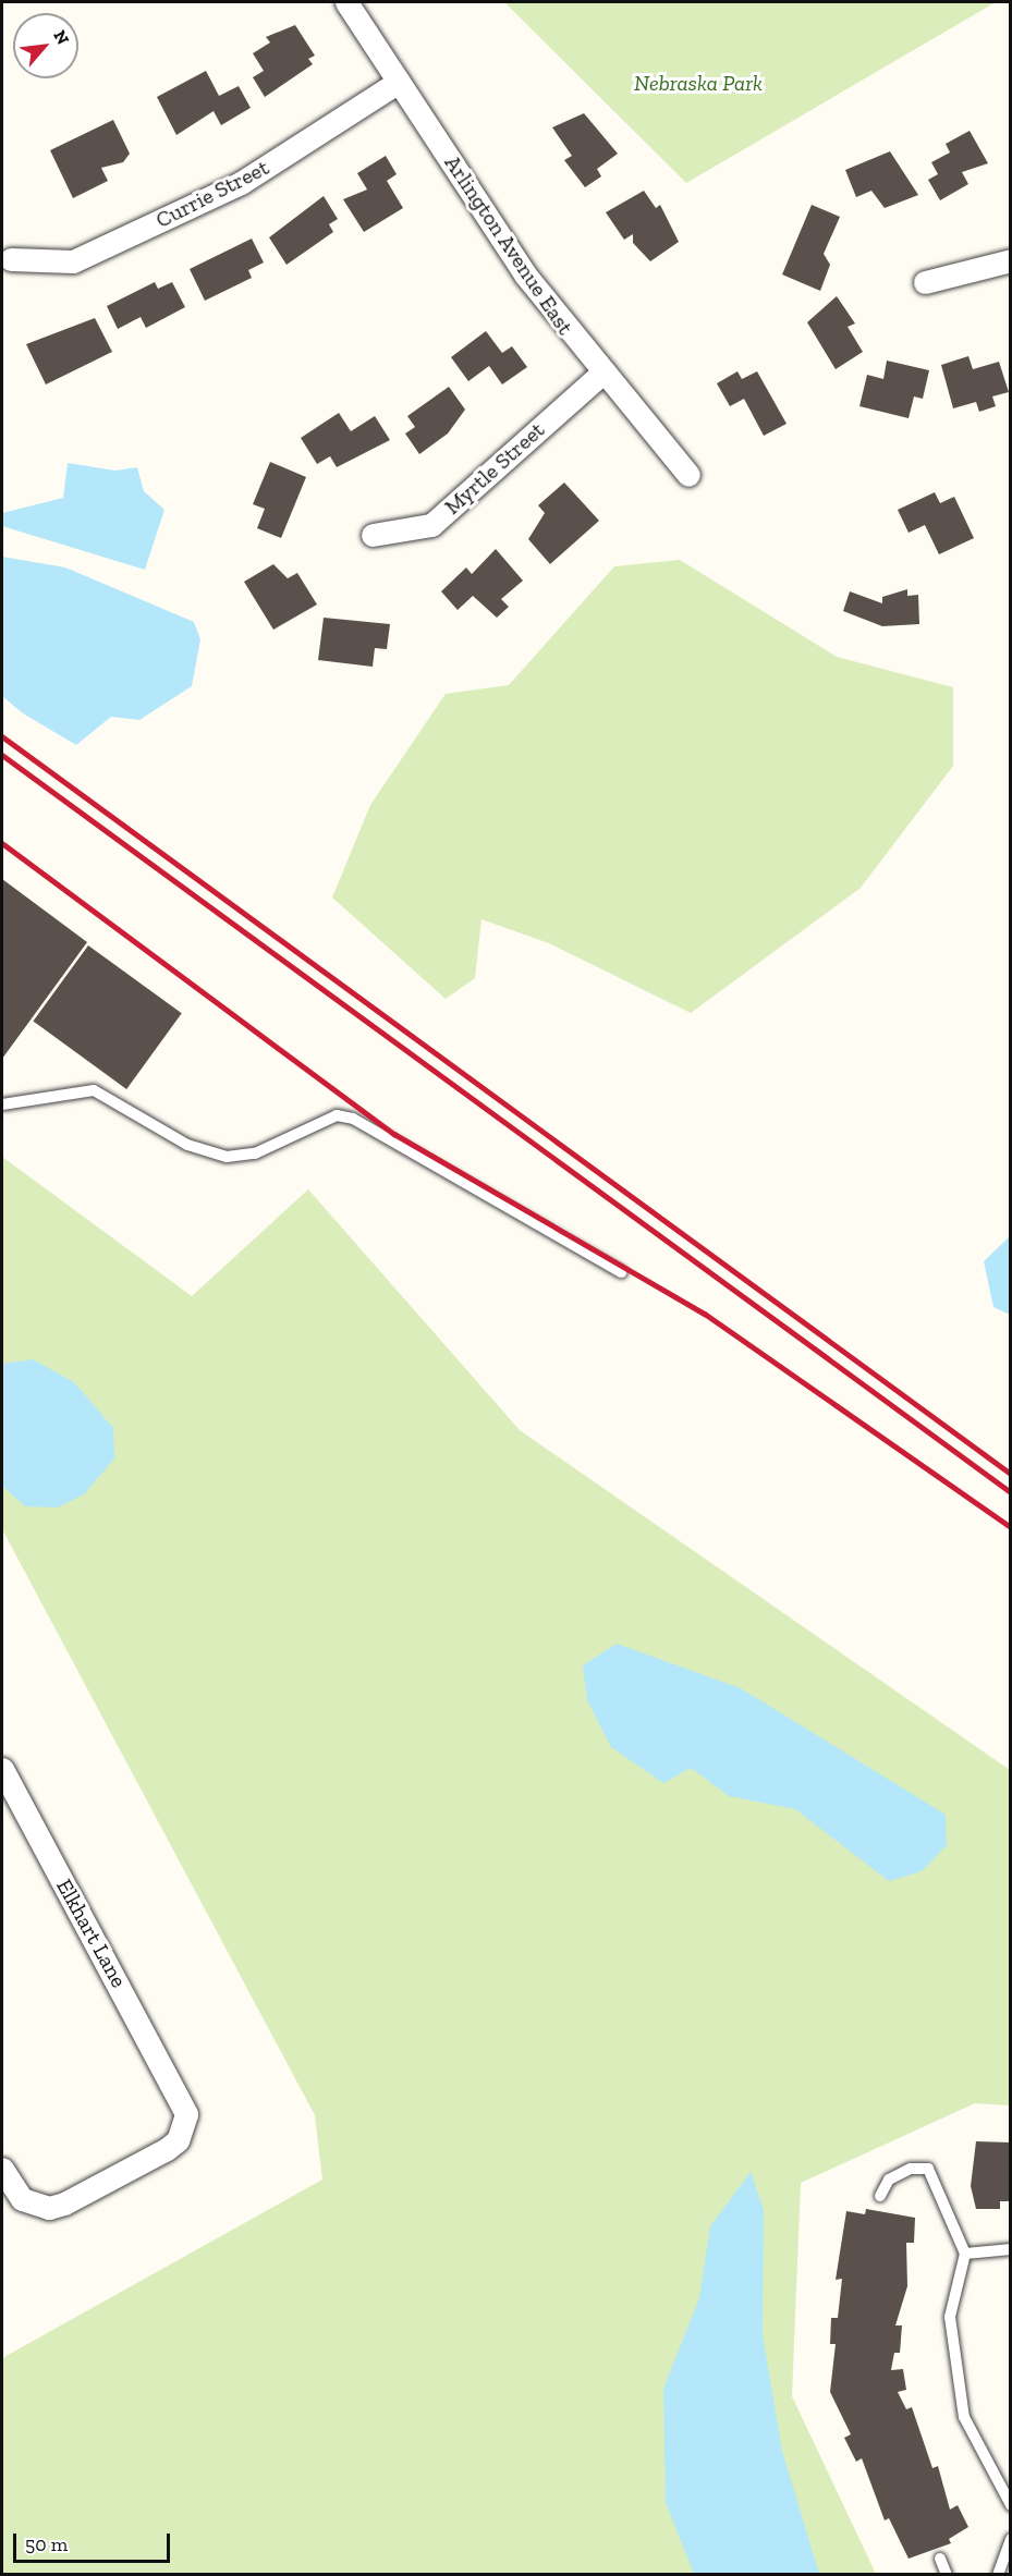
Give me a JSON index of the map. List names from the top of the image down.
{
  "streets": {
    "street": [
      "Currie Street",
      "Arlington Avenue East",
      "Myrtle Street",
      "Elkhart Lane"
    ]
  },
  "crossings": [
    ["Currie Street", "Arlington Avenue East"],
    ["Arlington Avenue East", "Myrtle Street"]
  ],
  "parks": ["Nebraska Park"],
  "scale_bar": "50 m",
  "north": "top right"
}
